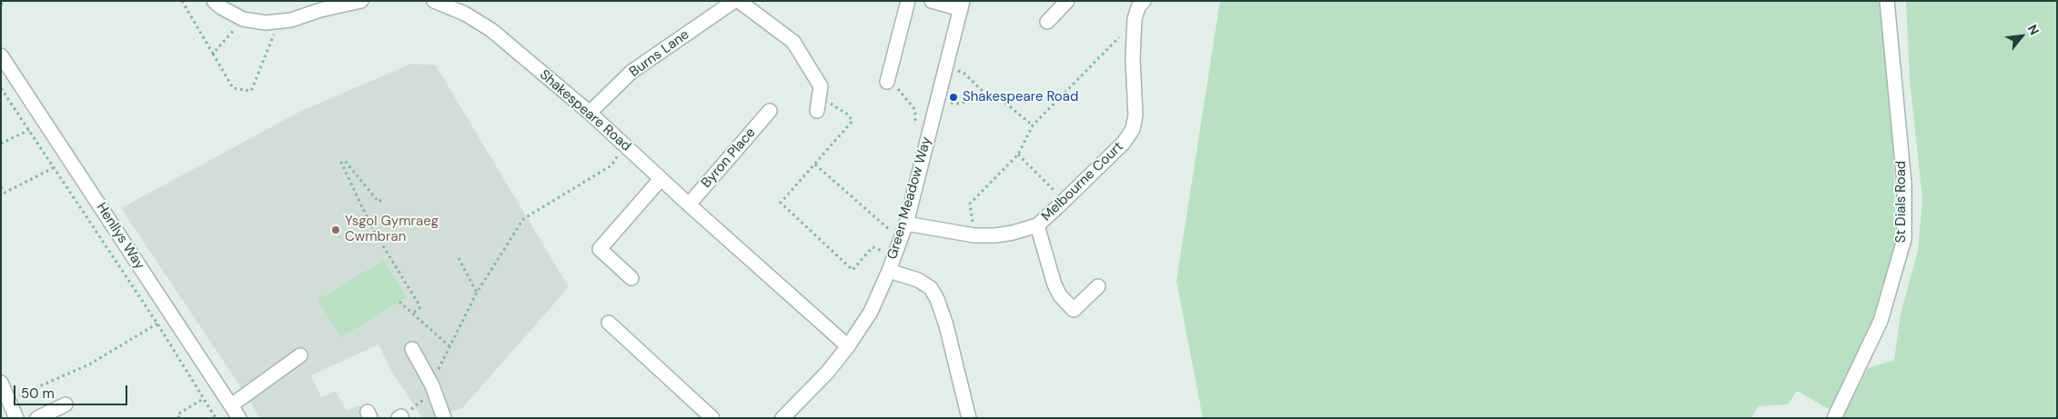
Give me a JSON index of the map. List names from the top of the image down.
{
  "streets": {
    "street": [
      "Burns Lane",
      "Shakespeare Road",
      "Byron Place",
      "Melbourne Court",
      "Green Meadow Way",
      "St Dials Road",
      "Henllys Way"
    ]
  },
  "crossings": [
    ["Burns Lane", "Shakespeare Road"],
    ["Shakespeare Road", "Byron Place"],
    ["Shakespeare Road", "Green Meadow Way"],
    ["Melbourne Court", "Green Meadow Way"]
  ],
  "places": ["Shakespeare Road", "Ysgol Gymraeg Cwmbran"],
  "scale_bar": "50 m",
  "north": "top right"
}
